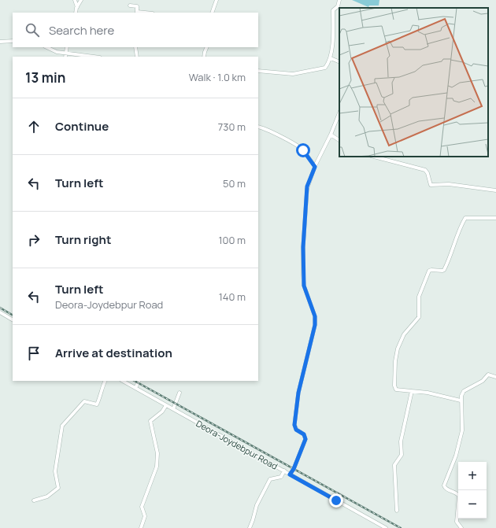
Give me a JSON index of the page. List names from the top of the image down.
{
  "streets": {
    "street": ["Deora-Joydebpur Road"]
  },
  "page": {
    "search": "Search here",
    "heading": ["13 min", "Walk · 1.0 km"],
    "list": [
      ["Continue", "730 m"],
      ["Turn left", "50 m"],
      ["Turn right", "100 m"],
      ["Turn left", "Deora-Joydebpur Road", "140 m"],
      "Arrive at destination"
    ],
    "map_buttons": ["+", "−"]
  }
}
